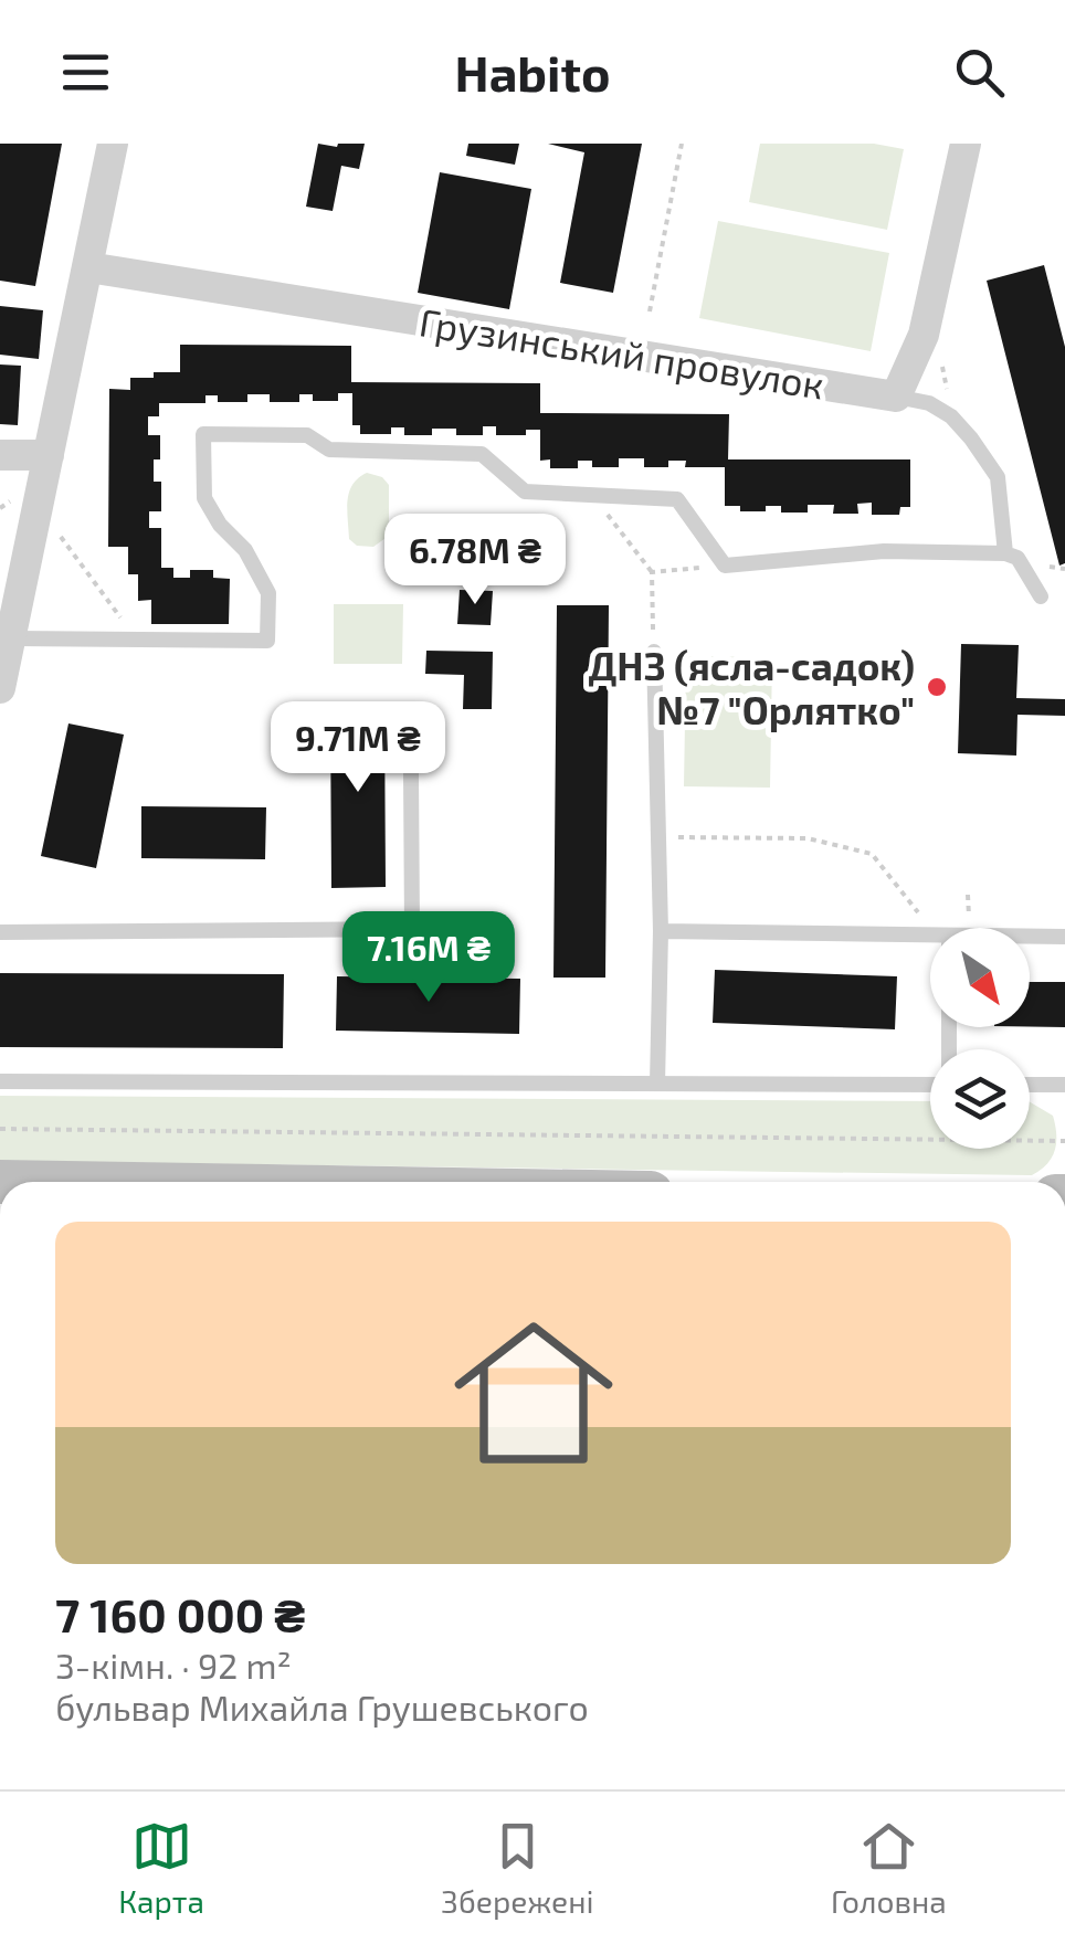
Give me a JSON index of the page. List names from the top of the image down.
{
  "streets": {
    "street": ["Грузинський провулок"]
  },
  "places": ["ДНЗ (ясла-садок) №7 \"Орлятко\""],
  "north": "bottom right",
  "page": {
    "header": "Habito",
    "price": ["6.78M ₴", "9.71M ₴", "7.16M ₴"],
    "list": [
      {
        "name": "7 160 000 ₴",
        "note": "3-кімн. · 92 m² · бульвар Михайла Грушевського"
      }
    ],
    "tabs": ["Карта", "Збережені", "Головна"]
  }
}
